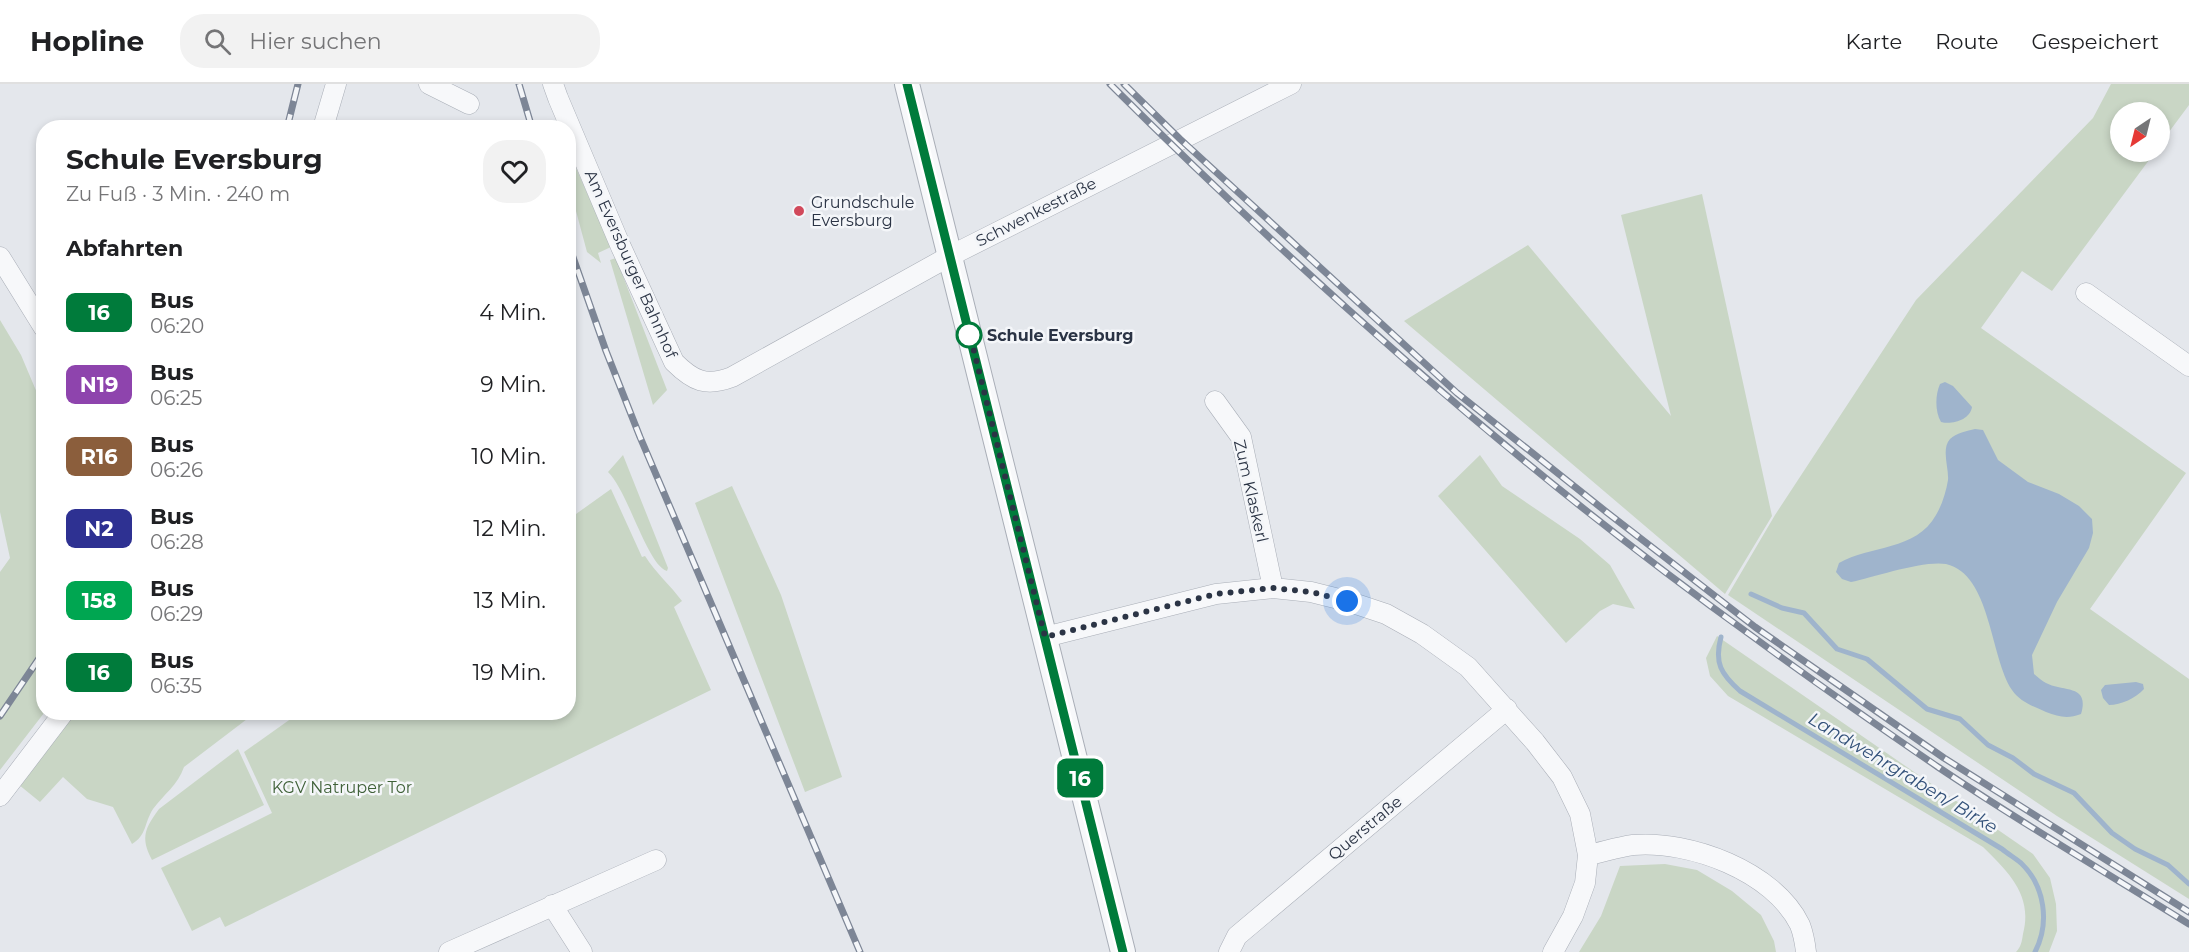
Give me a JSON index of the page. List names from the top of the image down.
{
  "streets": {
    "street": [
      "Schwenkestraße",
      "Am Eversburger Bahnhof",
      "Zum Klaskerl",
      "Querstraße"
    ]
  },
  "crossings": [
    ["Schwenkestraße", "Am Eversburger Bahnhof"]
  ],
  "water": ["Landwehrgraben/ Birke"],
  "parks": ["KGV Natruper Tor"],
  "places": ["Grundschule Eversburg", "Schule Eversburg"],
  "lines": ["bus line 16"],
  "north": "bottom left",
  "page": {
    "header": "Hopline",
    "search": "Hier suchen",
    "nav": ["Karte", "Route", "Gespeichert"],
    "on_map": "16",
    "heading": [
      ["Schule Eversburg", "Zu Fuß · 3 Min. · 240 m"],
      "Abfahrten"
    ],
    "list": [
      {
        "mark": "16",
        "name": "Bus",
        "note": "06:20",
        "value": "4 Min."
      },
      {
        "mark": "N19",
        "name": "Bus",
        "note": "06:25",
        "value": "9 Min."
      },
      {
        "mark": "R16",
        "name": "Bus",
        "note": "06:26",
        "value": "10 Min."
      },
      {
        "mark": "N2",
        "name": "Bus",
        "note": "06:28",
        "value": "12 Min."
      },
      {
        "mark": "158",
        "name": "Bus",
        "note": "06:29",
        "value": "13 Min."
      },
      {
        "mark": "16",
        "name": "Bus",
        "note": "06:35",
        "value": "19 Min."
      }
    ]
  }
}
